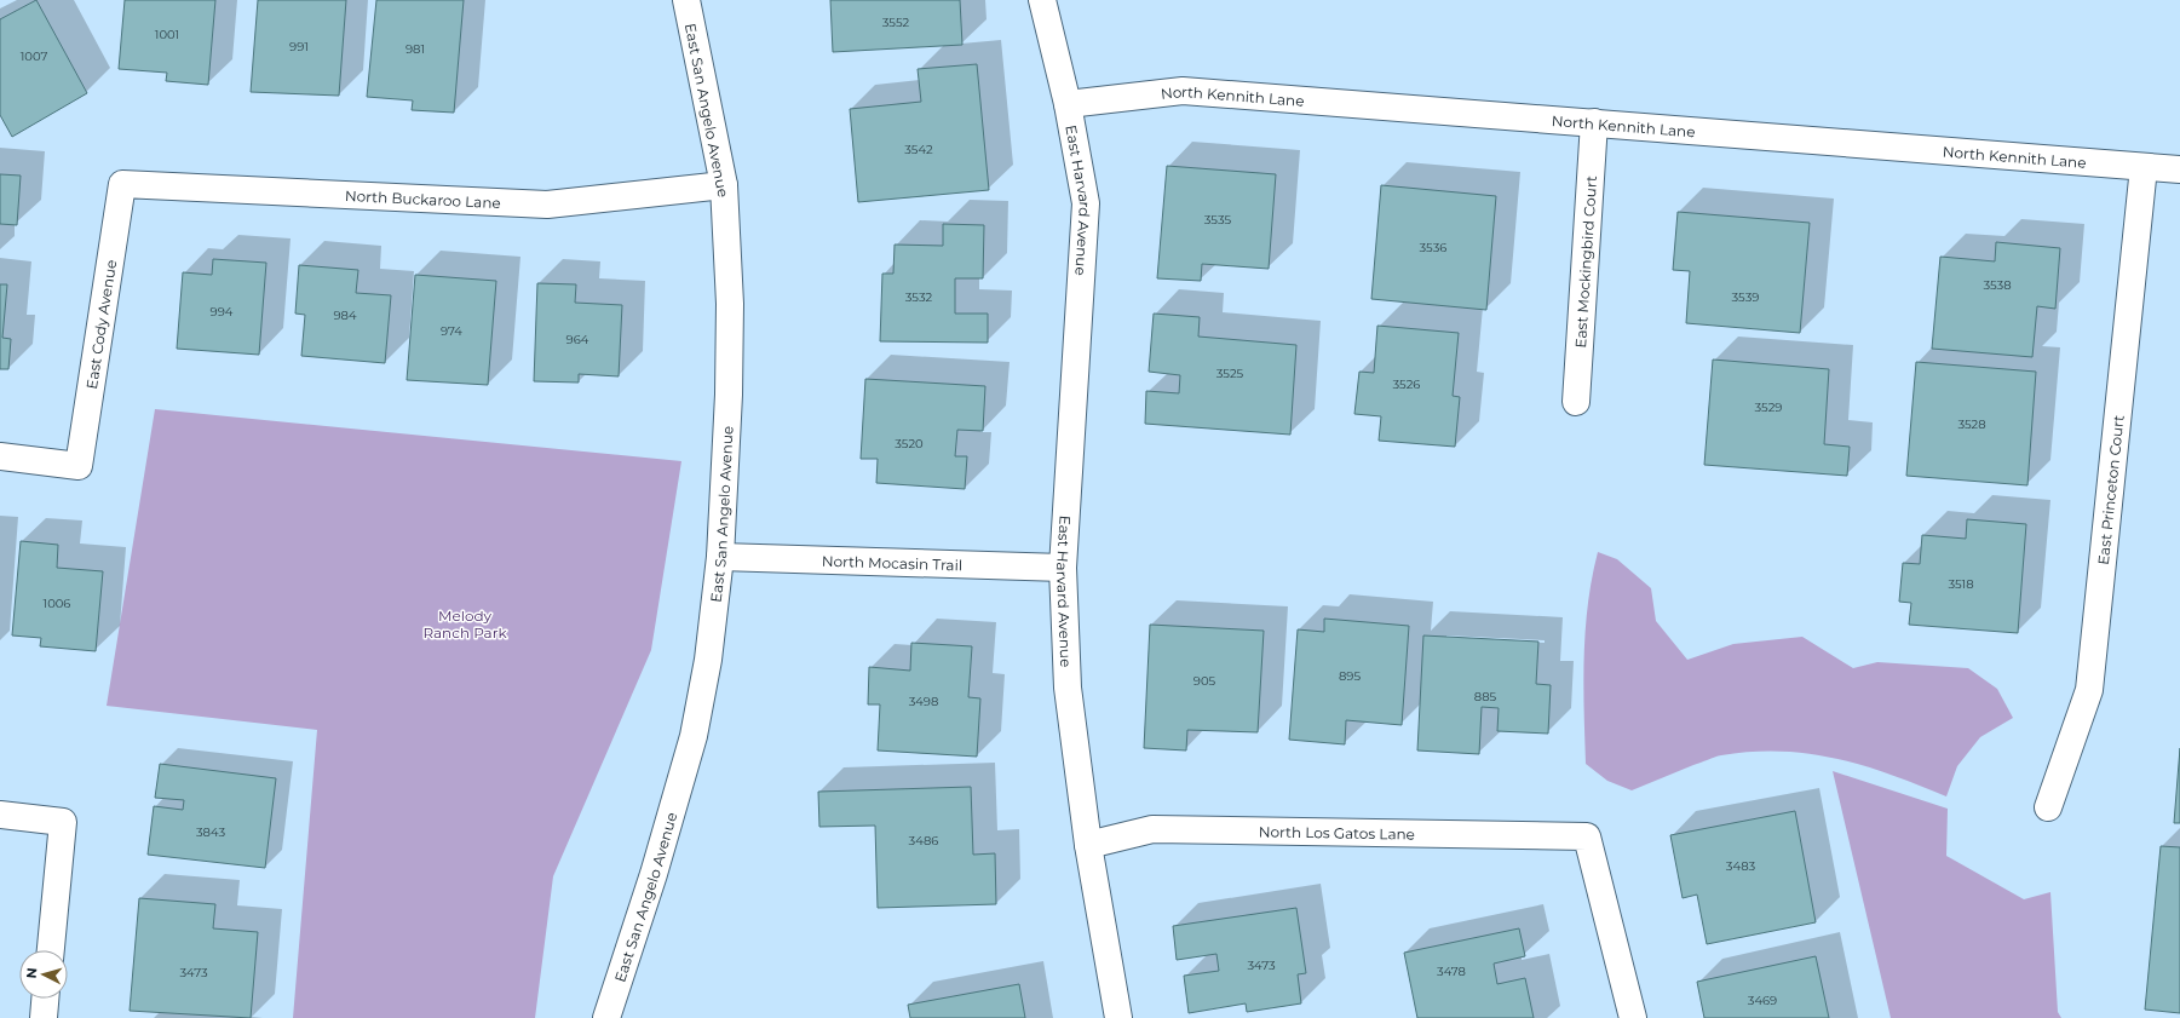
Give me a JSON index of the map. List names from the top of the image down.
{
  "streets": {
    "street": [
      "North Kennith Lane",
      "East San Angelo Avenue",
      "North Buckaroo Lane",
      "East Harvard Avenue",
      "East Mockingbird Court",
      "East Cody Avenue",
      "East Princeton Court",
      "North Mocasin Trail",
      "North Los Gatos Lane"
    ]
  },
  "crossings": [
    ["North Kennith Lane", "East Harvard Avenue"],
    ["North Kennith Lane", "East Mockingbird Court"],
    ["North Kennith Lane", "East Princeton Court"],
    ["East San Angelo Avenue", "North Buckaroo Lane"],
    ["East San Angelo Avenue", "North Mocasin Trail"],
    ["North Buckaroo Lane", "East Cody Avenue"],
    ["East Harvard Avenue", "North Mocasin Trail"],
    ["East Harvard Avenue", "North Los Gatos Lane"]
  ],
  "parks": ["Melody Ranch Park"],
  "house_numbers": [
    "3552",
    "1001",
    "991",
    "981",
    "1007",
    "3542",
    "3535",
    "3536",
    "3538",
    "3532",
    "3539",
    "994",
    "984",
    "974",
    "964",
    "3525",
    "3526",
    "3529",
    "3528",
    "3520",
    "3518",
    "1006",
    "895",
    "905",
    "885",
    "3498",
    "3843",
    "3486",
    "3483",
    "3473",
    "3478",
    "3473",
    "3469"
  ],
  "north": "left"
}
